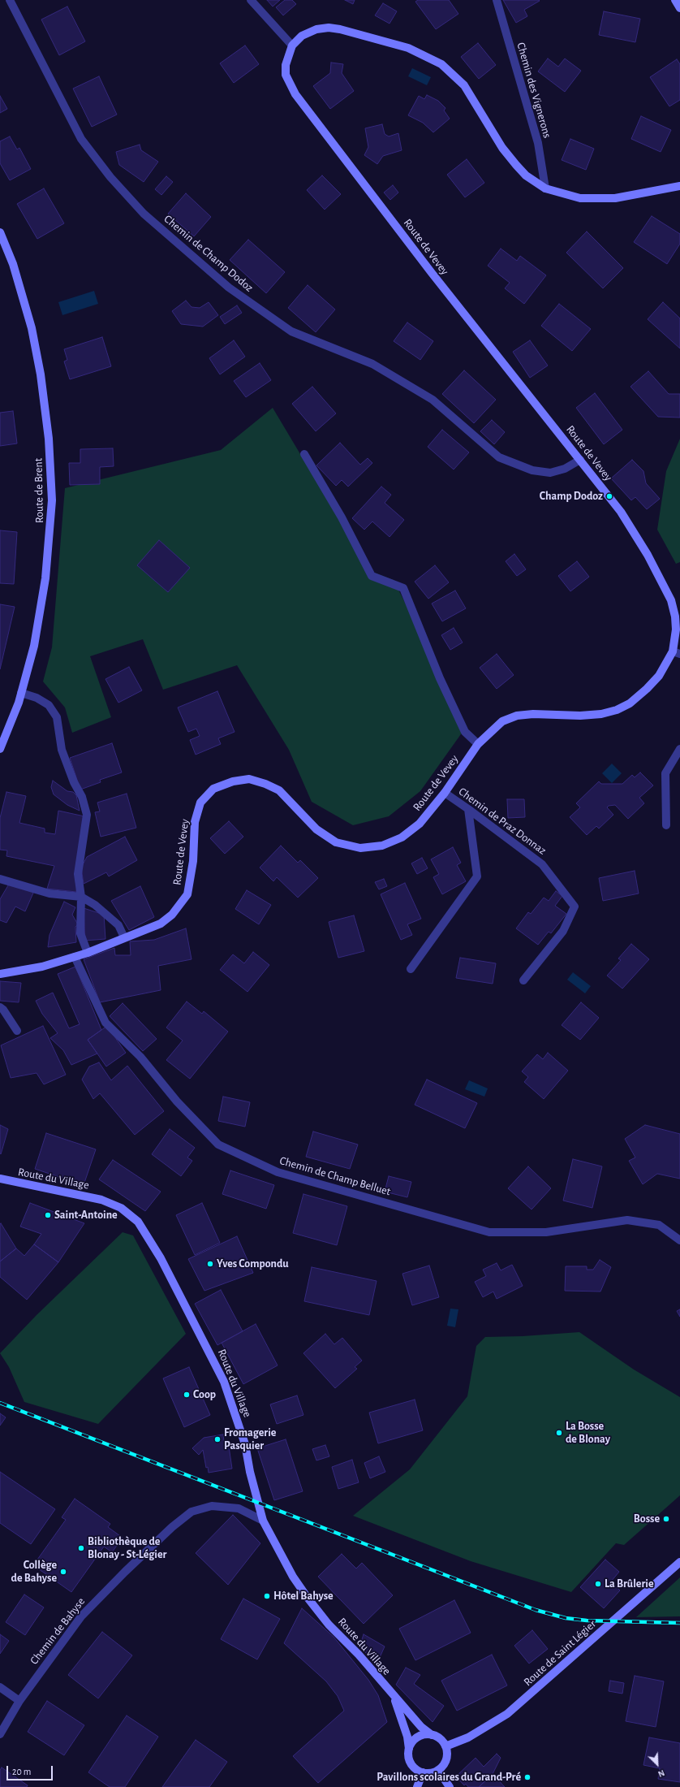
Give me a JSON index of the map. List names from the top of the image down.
{
  "streets": {
    "street": [
      "Chemin des Vignerons",
      "Route de Vevey",
      "Chemin de Champ Dodoz",
      "Route de Brent",
      "Chemin de Praz Donnaz",
      "Chemin de Champ Belluet",
      "Route du Village",
      "Chemin de Bahyse",
      "Route de Saint Légier"
    ]
  },
  "crossings": [
    ["Chemin des Vignerons", "Route de Vevey"],
    ["Route de Vevey", "Chemin de Champ Dodoz"],
    ["Route de Vevey", "Chemin de Praz Donnaz"],
    ["Route de Vevey", "Chemin de Champ Belluet"],
    ["Route du Village", "Chemin de Bahyse"],
    ["Route du Village", "Route de Saint Légier"]
  ],
  "places": [
    "Champ Dodoz",
    "Saint-Antoine",
    "Yves Compondu",
    "Coop",
    "La Bosse de Blonay",
    "Fromagerie Pasquier",
    "Bosse",
    "Bibliothèque de Blonay - St-Légier",
    "Collège de Bahyse",
    "La Brûlerie",
    "Hôtel Bahyse",
    "Pavillons scolaires du Grand-Pré"
  ],
  "scale_bar": "20 m",
  "north": "bottom right"
}
